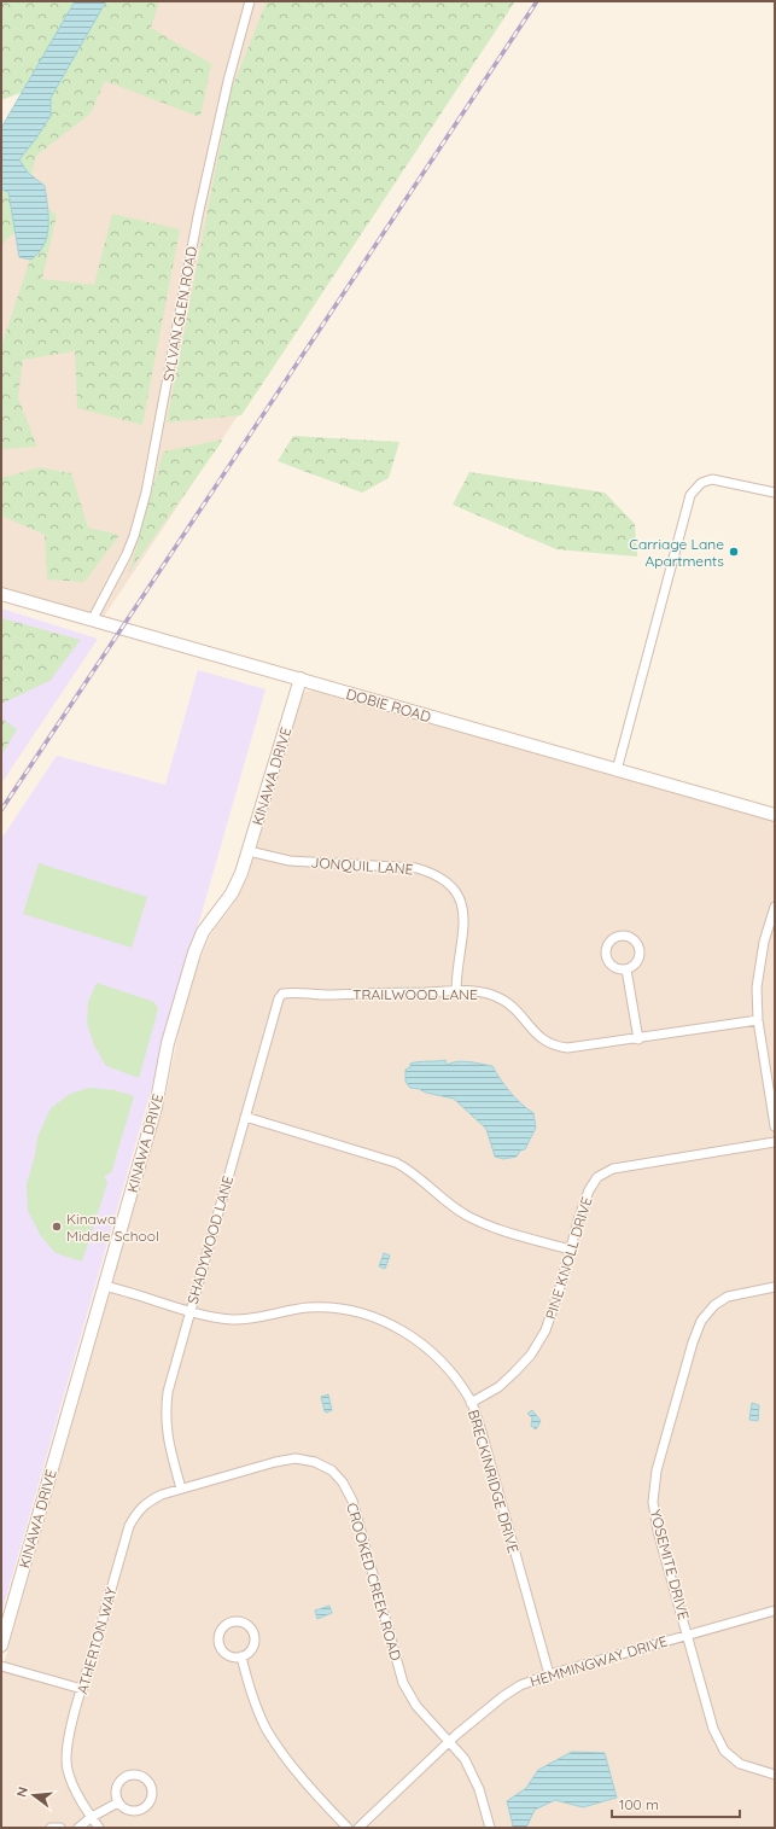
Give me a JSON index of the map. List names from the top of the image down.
{
  "streets": {
    "street": [
      "SYLVAN GLEN ROAD",
      "DOBIE ROAD",
      "KINAWA DRIVE",
      "JONQUIL LANE",
      "TRAILWOOD LANE",
      "SHADYWOOD LANE",
      "PINE KNOLL DRIVE",
      "BRECKINRIDGE DRIVE",
      "YOSEMITE DRIVE",
      "CROOKED CREEK ROAD",
      "ATHERTON WAY",
      "HEMMINGWAY DRIVE"
    ]
  },
  "crossings": [
    ["SYLVAN GLEN ROAD", "DOBIE ROAD"],
    ["DOBIE ROAD", "KINAWA DRIVE"],
    ["KINAWA DRIVE", "JONQUIL LANE"],
    ["KINAWA DRIVE", "BRECKINRIDGE DRIVE"],
    ["JONQUIL LANE", "TRAILWOOD LANE"],
    ["TRAILWOOD LANE", "SHADYWOOD LANE"],
    ["SHADYWOOD LANE", "BRECKINRIDGE DRIVE"],
    ["SHADYWOOD LANE", "CROOKED CREEK ROAD"],
    ["SHADYWOOD LANE", "ATHERTON WAY"],
    ["PINE KNOLL DRIVE", "BRECKINRIDGE DRIVE"],
    ["BRECKINRIDGE DRIVE", "HEMMINGWAY DRIVE"],
    ["YOSEMITE DRIVE", "HEMMINGWAY DRIVE"],
    ["CROOKED CREEK ROAD", "ATHERTON WAY"],
    ["CROOKED CREEK ROAD", "HEMMINGWAY DRIVE"]
  ],
  "places": ["Carriage Lane Apartments", "Kinawa Middle School"],
  "scale_bar": "100 m",
  "north": "left"
}
